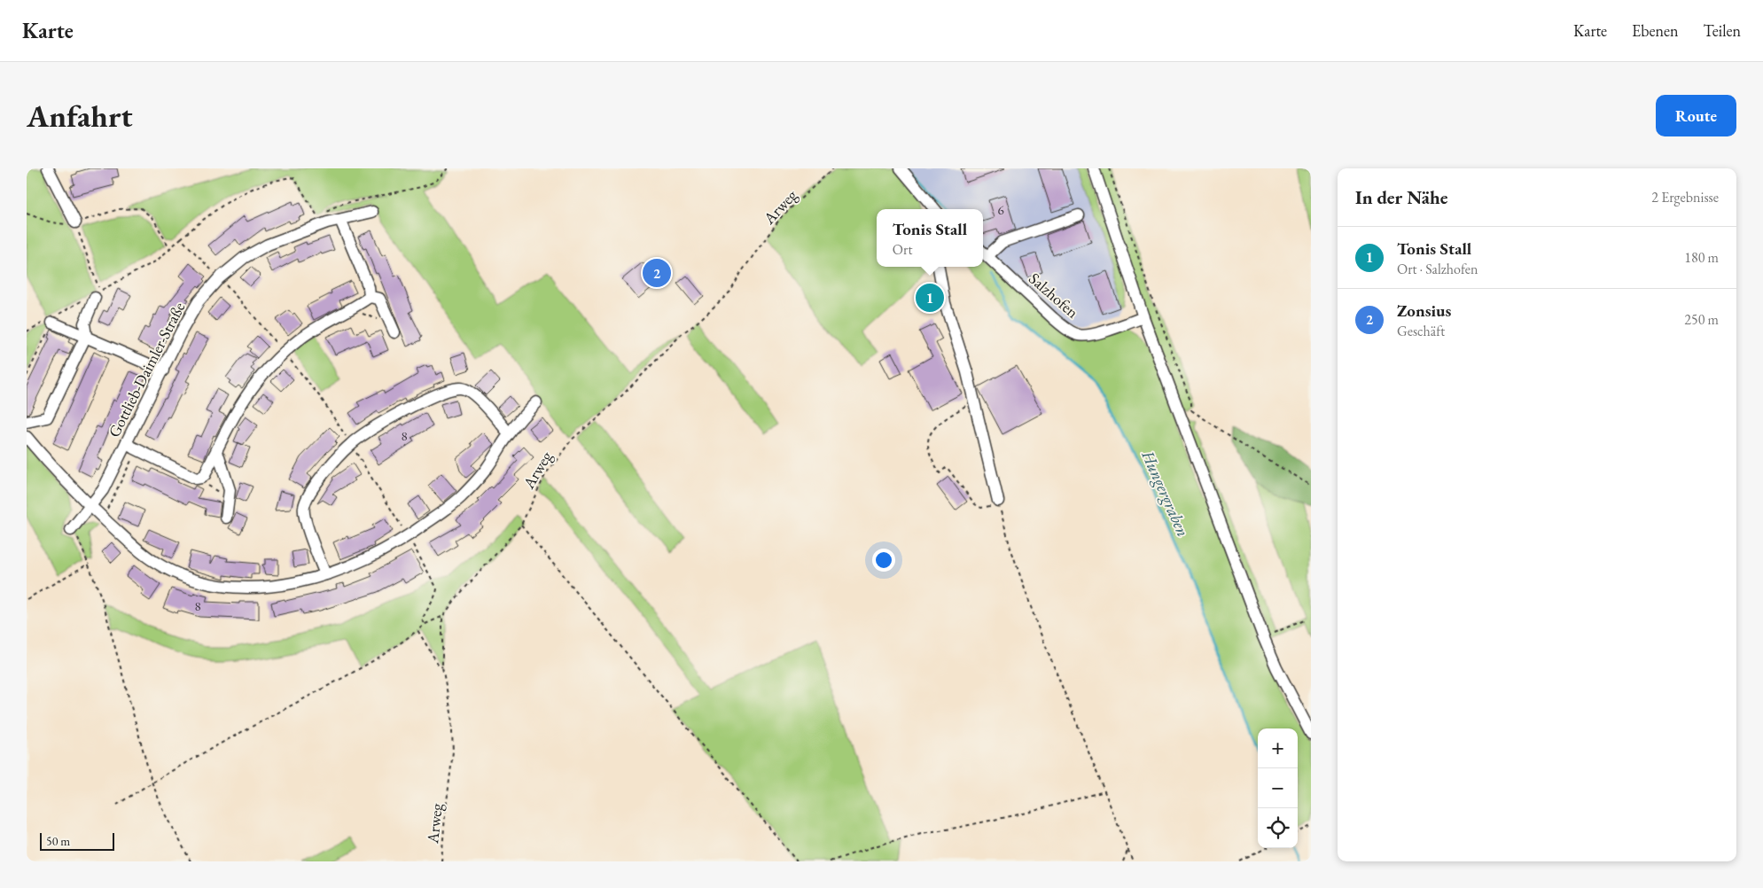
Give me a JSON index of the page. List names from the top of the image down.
{
  "streets": {
    "street": ["Salzhofen", "Gottlieb-Daimler-Straße"],
    "path": ["Arweg"]
  },
  "water": ["Hungergraben"],
  "house_numbers": ["6", "8", "8"],
  "scale_bar": "50 m",
  "page": {
    "header": "Karte",
    "nav": ["Karte", "Ebenen", "Teilen"],
    "buttons": "Route",
    "title": "Anfahrt",
    "heading": ["In der Nähe", "2 Ergebnisse"],
    "popup": ["Tonis Stall", "Ort"],
    "list": [
      {
        "mark": "1",
        "name": "Tonis Stall",
        "note": "Ort · Salzhofen",
        "value": "180 m"
      },
      {
        "mark": "2",
        "name": "Zonsius",
        "note": "Geschäft",
        "value": "250 m"
      }
    ],
    "pins": ["2", "1"],
    "map_buttons": ["+", "−"],
    "scale": "50 m"
  }
}
